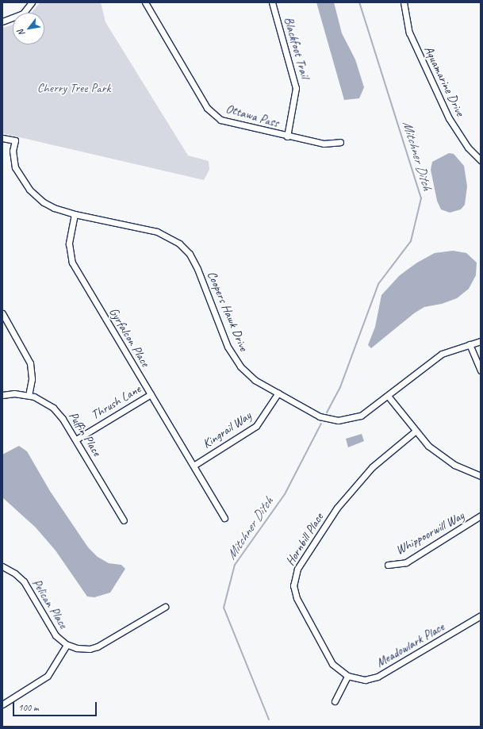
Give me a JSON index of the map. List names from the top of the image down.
{
  "streets": {
    "street": [
      "Blackfoot Trail",
      "Aquamarine Drive",
      "Ottawa Pass",
      "Coopers Hawk Drive",
      "Gyrfalcon Place",
      "Thrush Lane",
      "Kingrail Way",
      "Puffin Place",
      "Whippoorwill Way",
      "Hornbill Place",
      "Pelican Place",
      "Meadowlark Place"
    ]
  },
  "crossings": [
    ["Blackfoot Trail", "Ottawa Pass"],
    ["Coopers Hawk Drive", "Gyrfalcon Place"],
    ["Coopers Hawk Drive", "Kingrail Way"],
    ["Gyrfalcon Place", "Thrush Lane"],
    ["Gyrfalcon Place", "Kingrail Way"],
    ["Thrush Lane", "Puffin Place"],
    ["Hornbill Place", "Meadowlark Place"]
  ],
  "water": ["Mitchner Ditch"],
  "parks": ["Cherry Tree Park"],
  "scale_bar": "100 m",
  "north": "bottom left"
}
